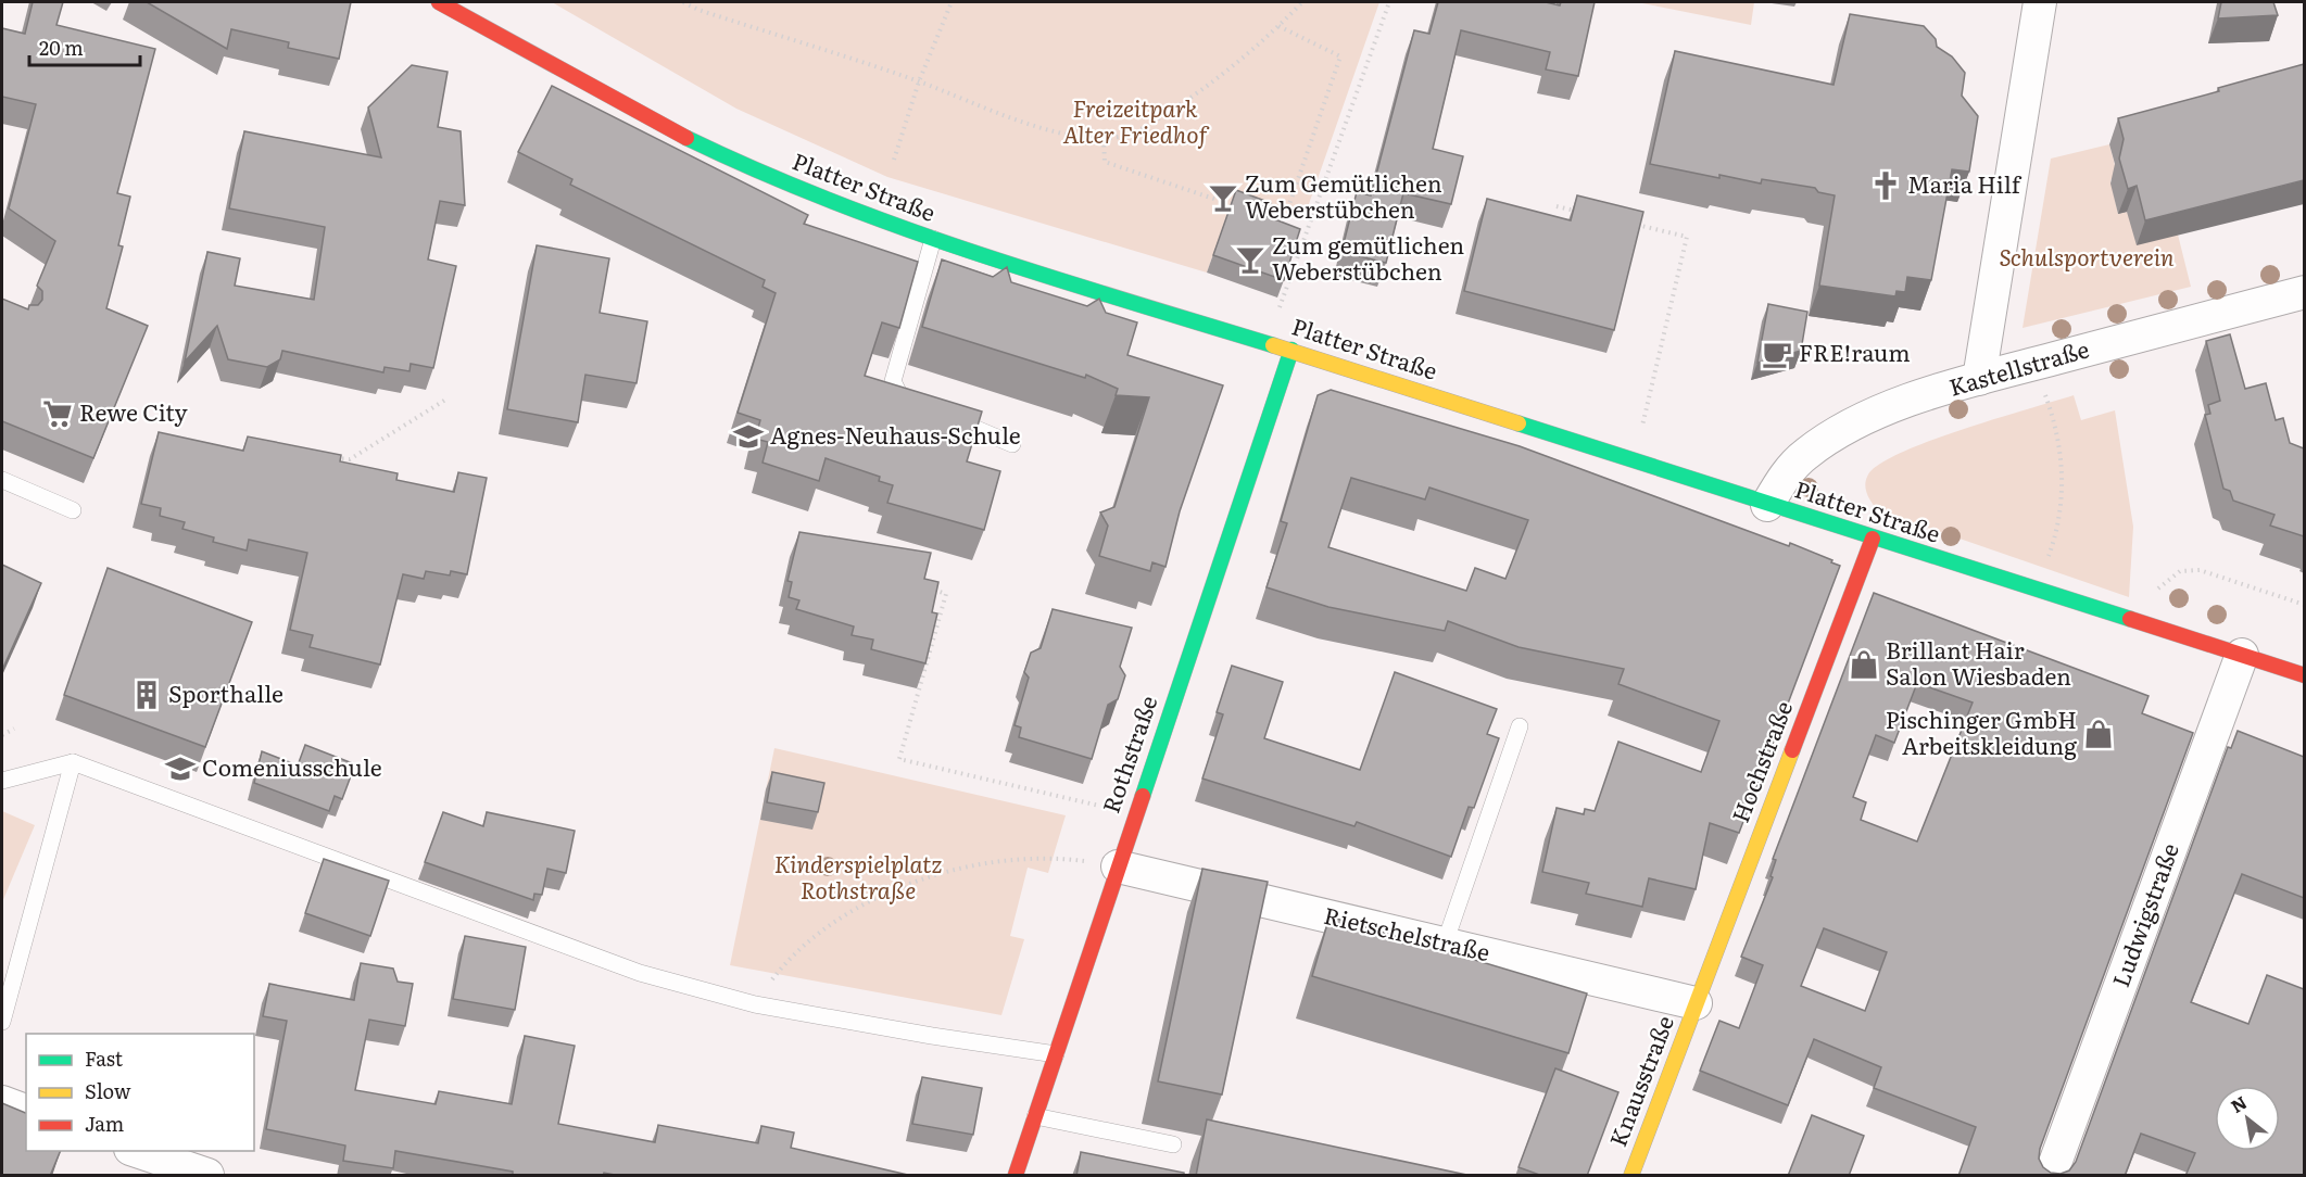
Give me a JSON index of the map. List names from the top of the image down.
{
  "streets": {
    "main road": [
      "Platter Straße",
      "Rothstraße",
      "Hochstraße",
      "Knausstraße"
    ],
    "street": ["Kastellstraße", "Ludwigstraße", "Rietschelstraße"]
  },
  "crossings": [
    ["Platter Straße", "Kastellstraße"],
    ["Platter Straße", "Rothstraße"],
    ["Platter Straße", "Hochstraße"],
    ["Platter Straße", "Ludwigstraße"],
    ["Rothstraße", "Rietschelstraße"],
    ["Hochstraße", "Rietschelstraße"],
    ["Hochstraße", "Knausstraße"],
    ["Rietschelstraße", "Knausstraße"]
  ],
  "parks": ["Freizeitpark Alter Friedhof", "Schulsportverein", "Kinderspielplatz Rothstraße"],
  "places": {
    "church": ["Maria Hilf"],
    "bar": ["Zum Gemütlichen Weberstübchen", "Zum gemütlichen Weberstübchen"],
    "cafe": ["FRE!raum"],
    "supermarket": ["Rewe City"],
    "school or university": ["Agnes-Neuhaus-Schule", "Comeniusschule"],
    "shop": ["Brillant Hair Salon Wiesbaden", "Pischinger GmbH Arbeitskleidung"],
    "building": ["Sporthalle"]
  },
  "legend": ["Fast", "Slow", "Jam"],
  "scale_bar": "20 m",
  "north": "top left"
}
